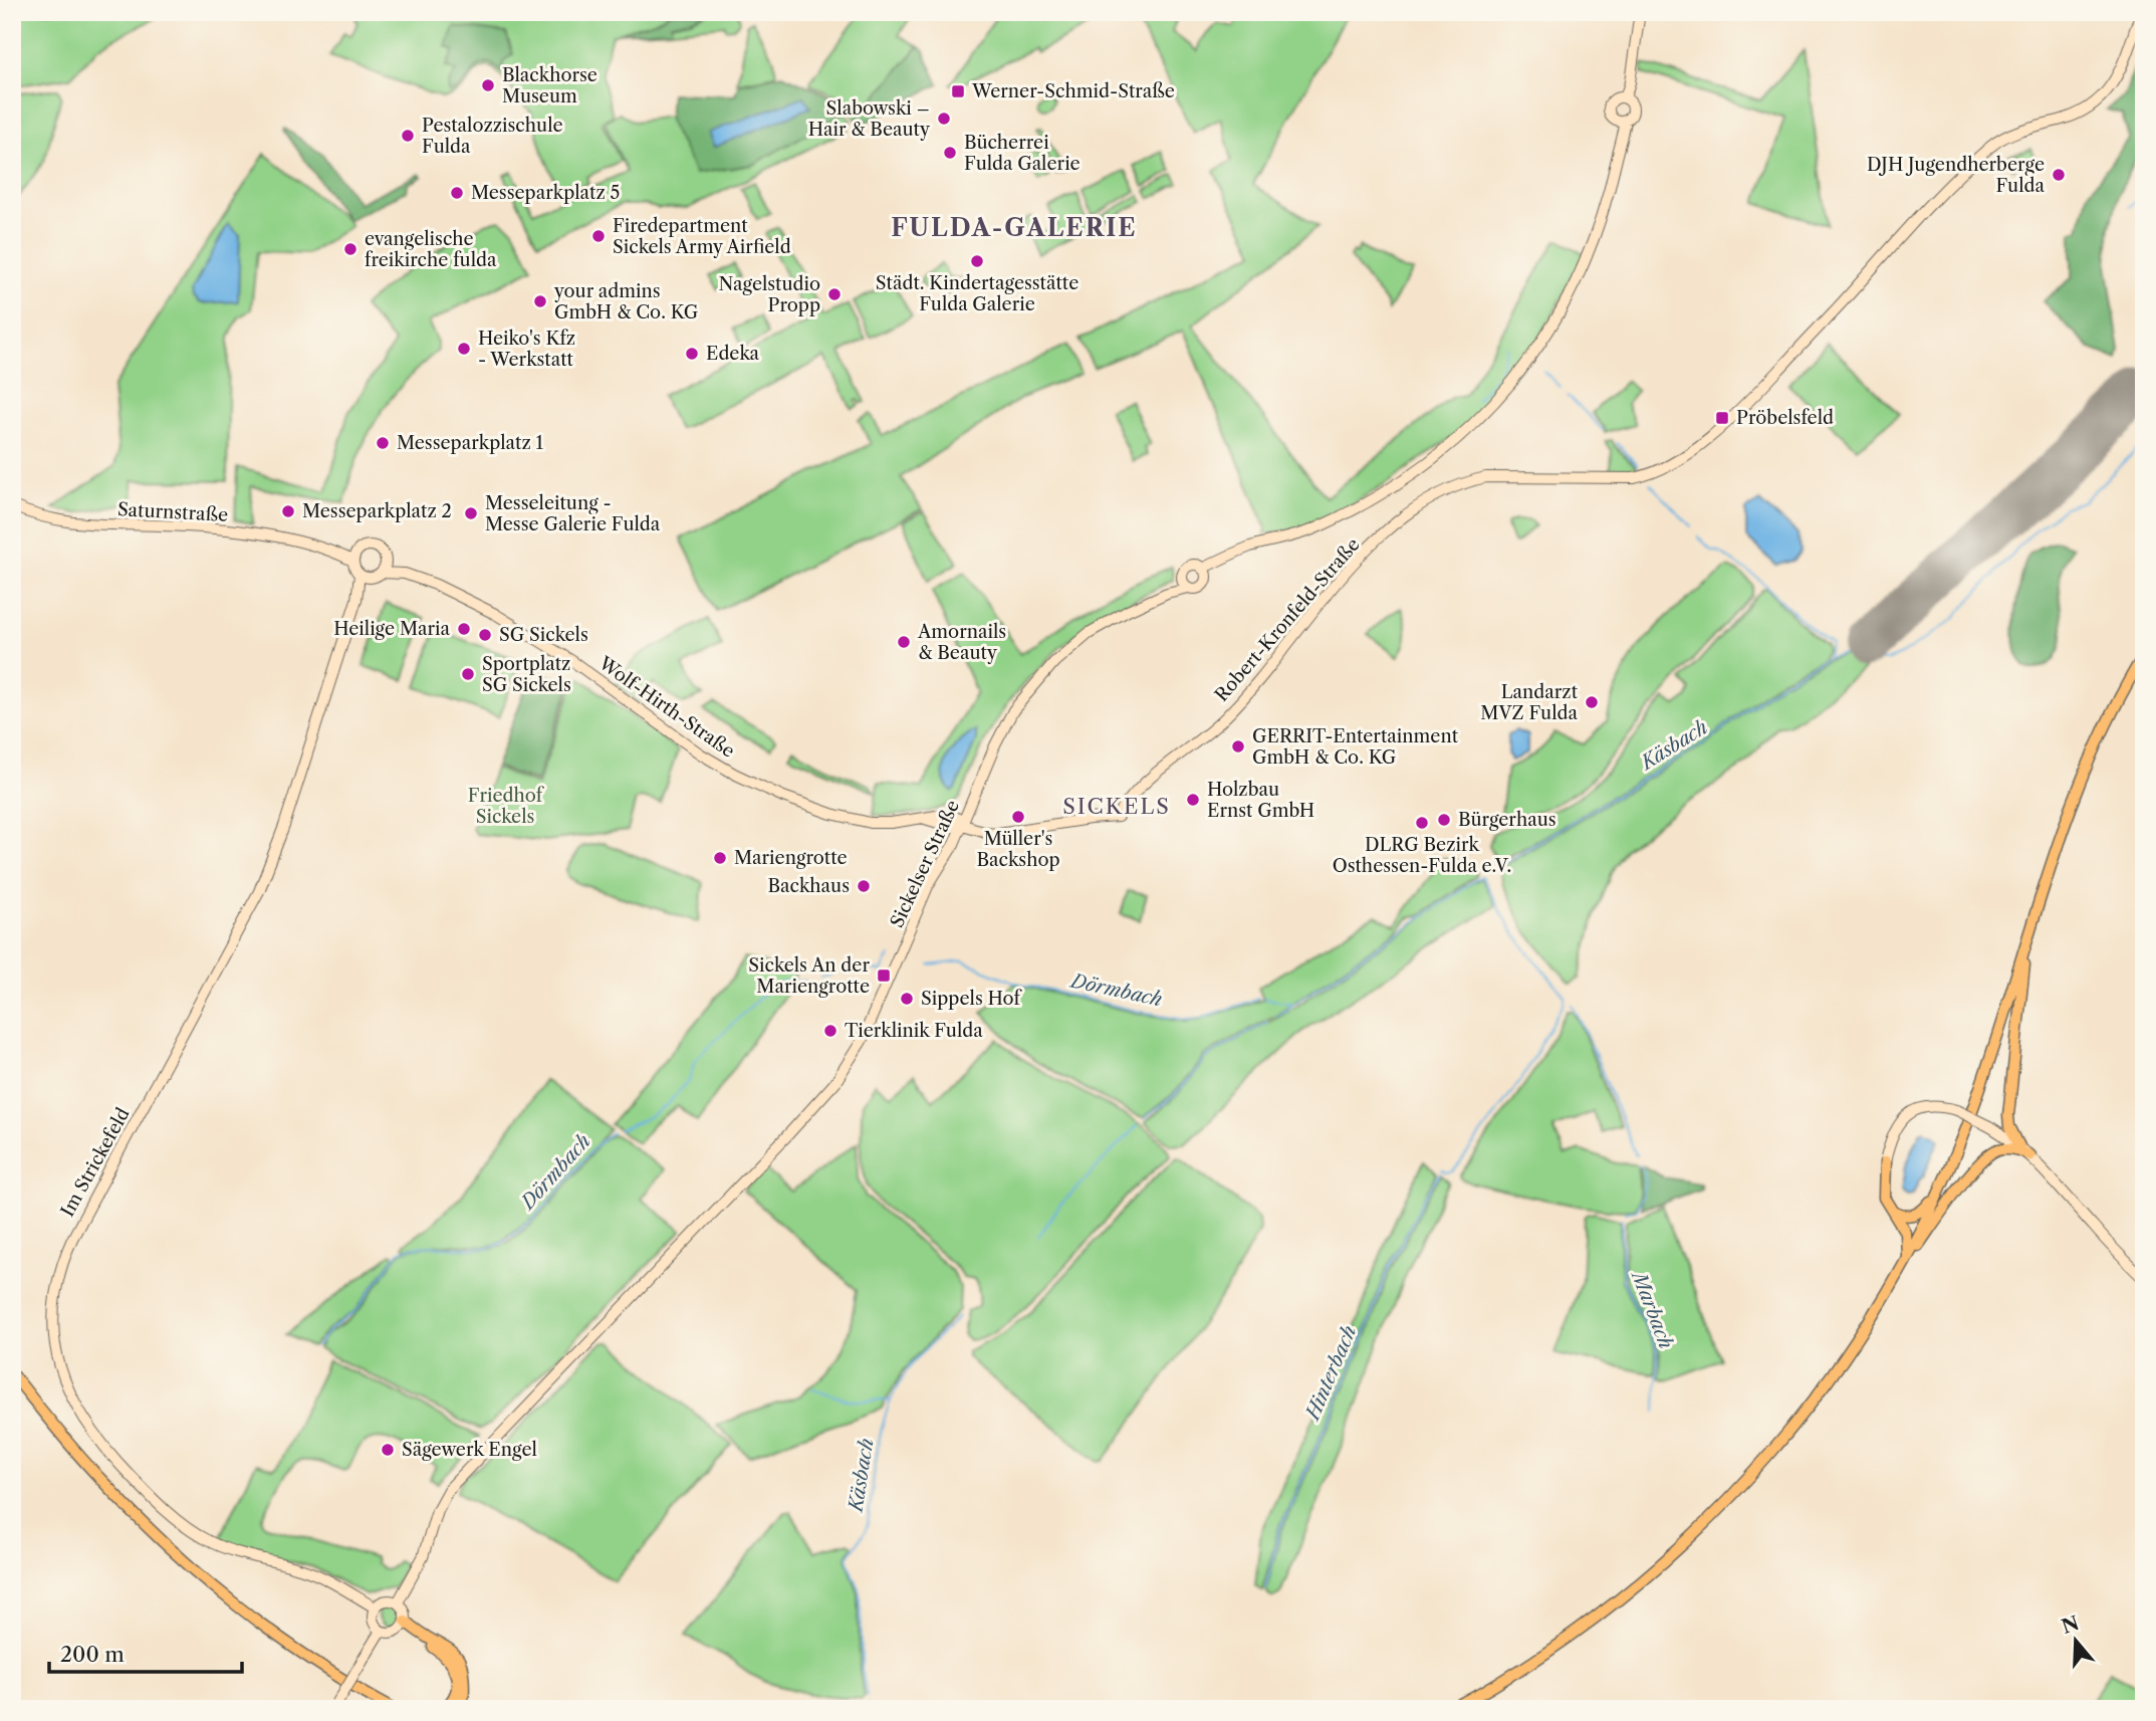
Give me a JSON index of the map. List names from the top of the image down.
{
  "streets": {
    "street": [
      "Saturnstraße",
      "Robert-Kronfeld-Straße",
      "Wolf-Hirth-Straße",
      "Sickelser Straße",
      "Im Strickefeld"
    ]
  },
  "crossings": [
    ["Saturnstraße", "Wolf-Hirth-Straße"],
    ["Saturnstraße", "Im Strickefeld"],
    ["Robert-Kronfeld-Straße", "Wolf-Hirth-Straße"],
    ["Wolf-Hirth-Straße", "Sickelser Straße"],
    ["Wolf-Hirth-Straße", "Im Strickefeld"],
    ["Sickelser Straße", "Im Strickefeld"]
  ],
  "districts": ["FULDA-GALERIE", "SICKELS"],
  "water": [
    "Käsbach",
    "Dörmbach",
    "Marbach",
    "Hinterbach"
  ],
  "parks": ["Friedhof Sickels"],
  "places": {
    "other": [
      "Blackhorse Museum",
      "Slabowski – Hair & Beauty",
      "Pestalozzischule Fulda",
      "Bücherrei Fulda Galerie",
      "DJH Jugendherberge Fulda",
      "Messeparkplatz 5",
      "Firedepartment Sickels Army Airfield",
      "evangelische freikirche fulda",
      "Städt. Kindertagesstätte Fulda Galerie",
      "Nagelstudio Propp",
      "your admins GmbH & Co. KG",
      "Heiko's Kfz - Werkstatt",
      "Edeka",
      "Messeparkplatz 1",
      "Messeparkplatz 2",
      "Messeleitung - Messe Galerie Fulda",
      "Heilige Maria",
      "SG Sickels",
      "Amornails & Beauty",
      "Sportplatz SG Sickels",
      "Landarzt MVZ Fulda",
      "GERRIT-Entertainment GmbH & Co. KG",
      "Holzbau Ernst GmbH",
      "Müller's Backshop",
      "Bürgerhaus",
      "DLRG Bezirk Osthessen-Fulda e.V.",
      "Mariengrotte",
      "Backhaus",
      "Sippels Hof",
      "Tierklinik Fulda",
      "Sägewerk Engel"
    ],
    "transit": ["Werner-Schmid-Straße", "Pröbelsfeld", "Sickels An der Mariengrotte"]
  },
  "scale_bar": "200 m",
  "north": "top"
}
